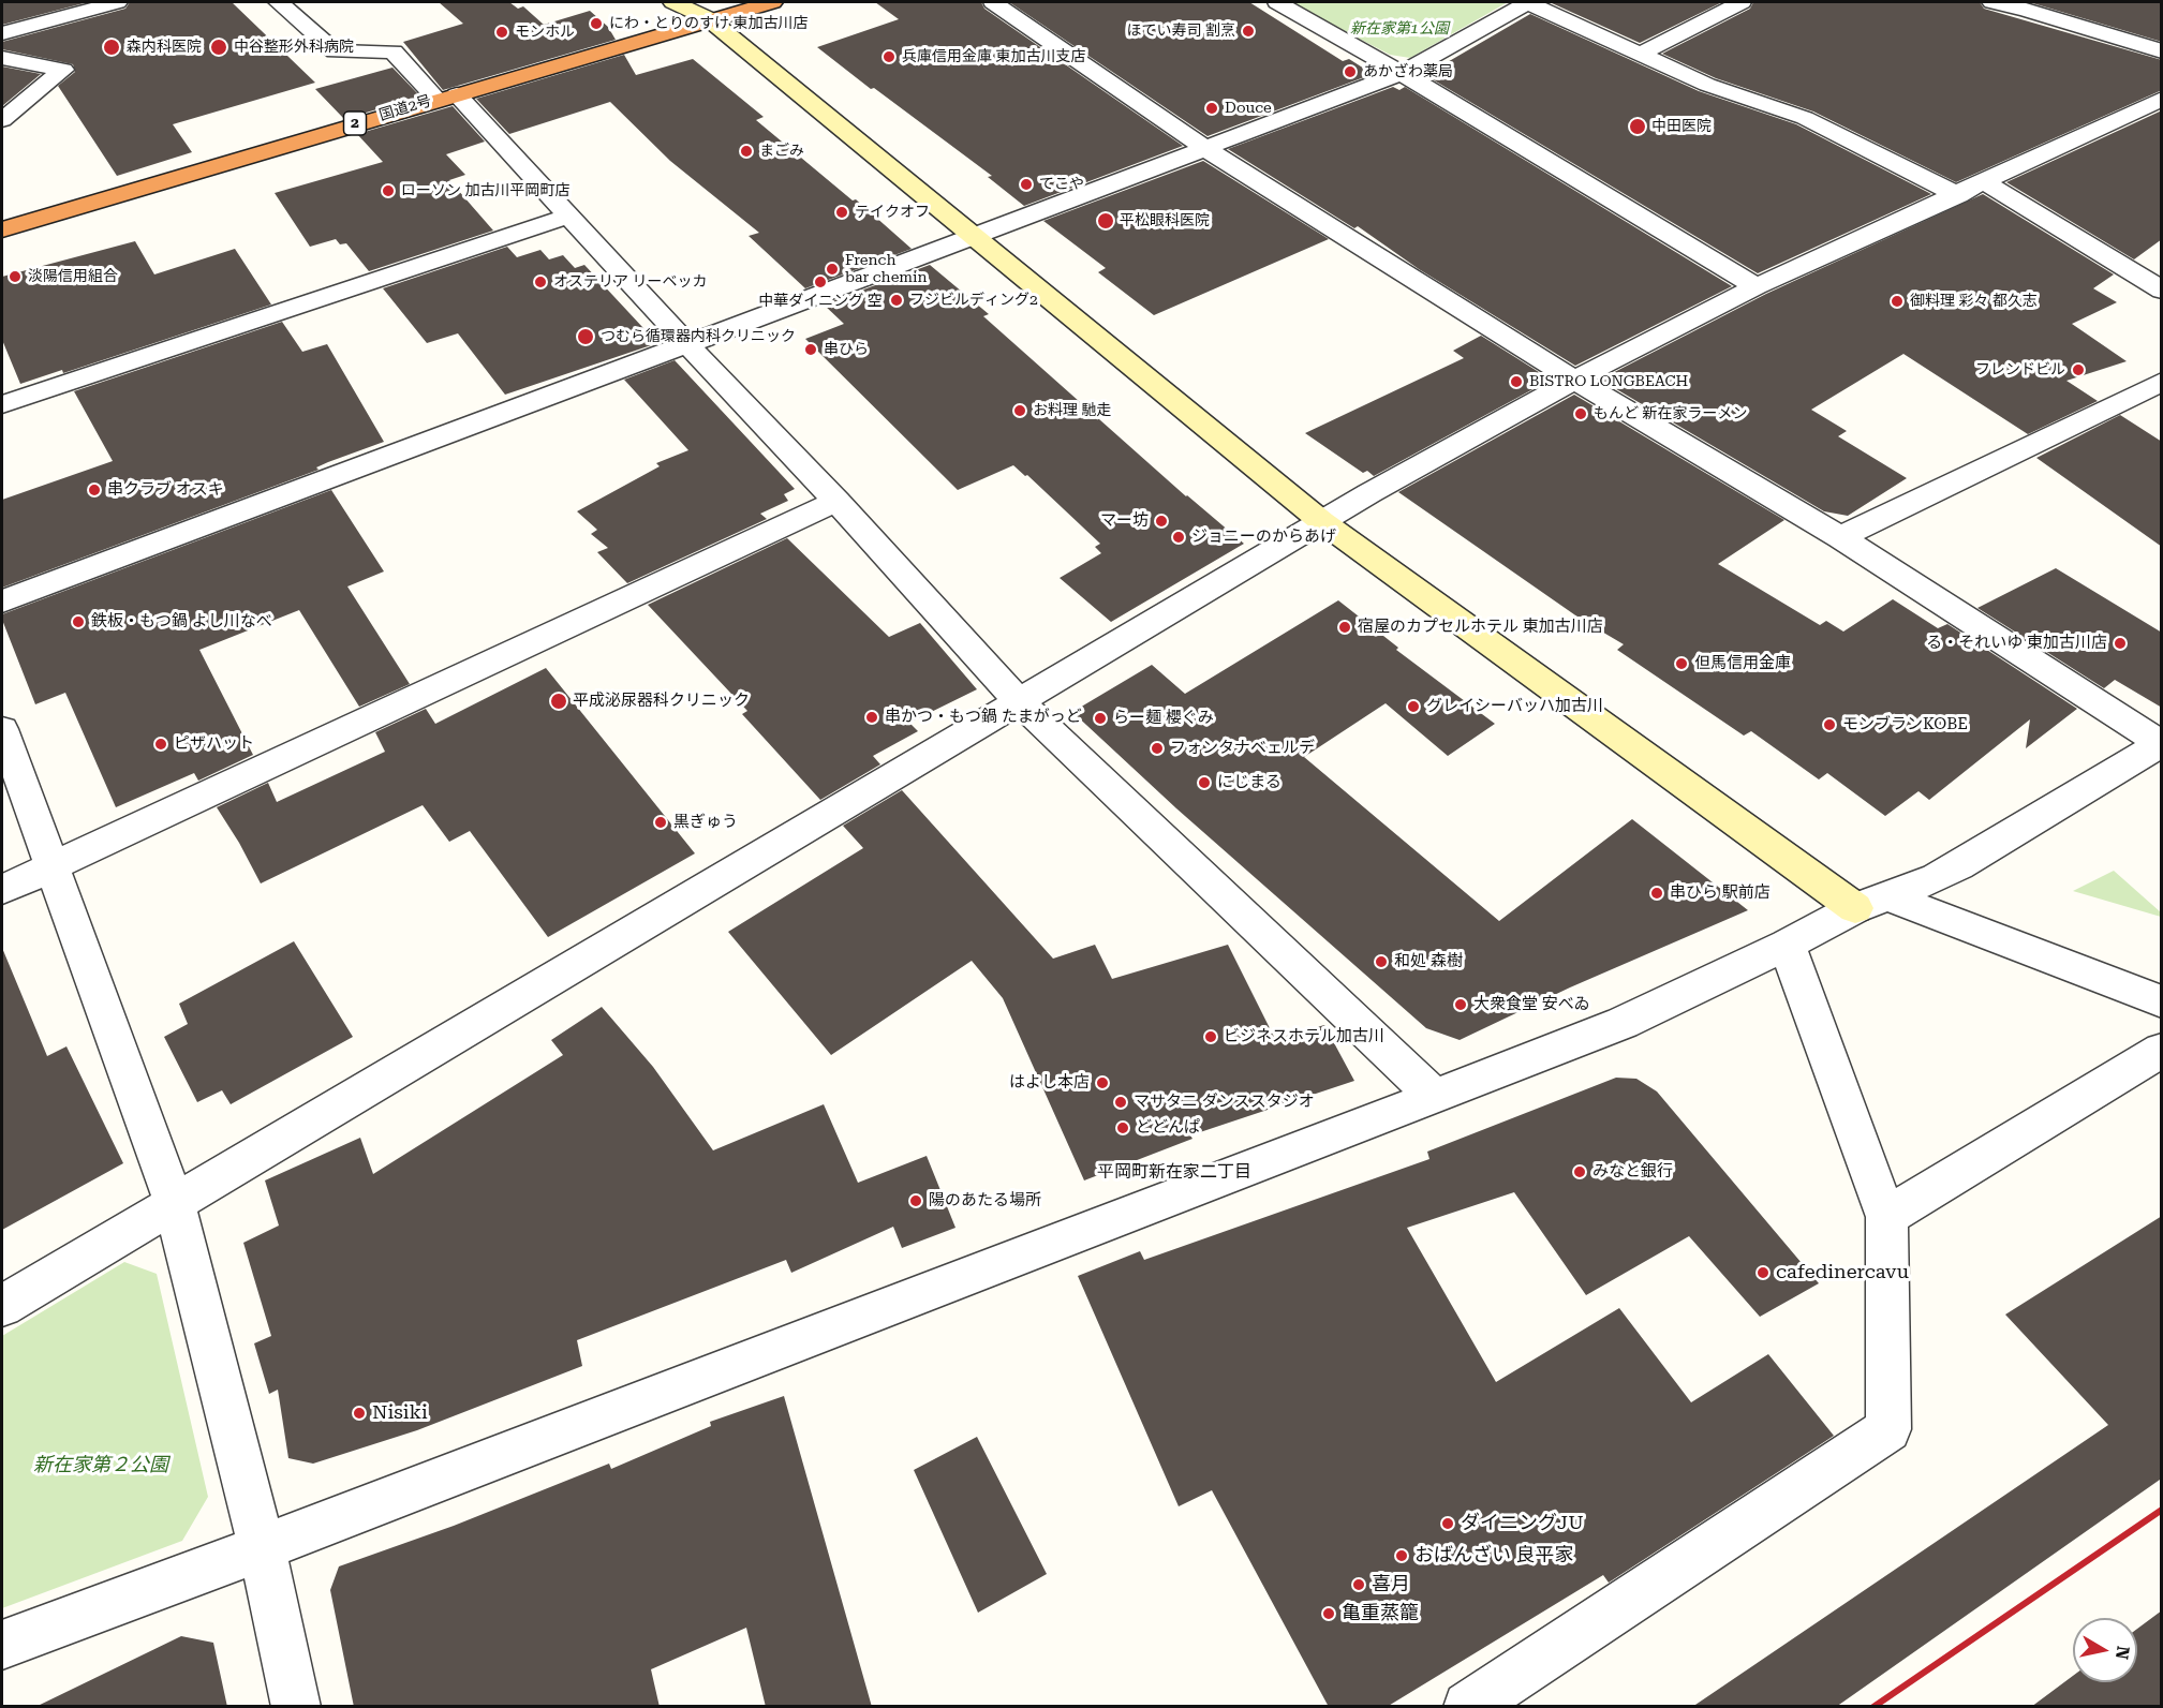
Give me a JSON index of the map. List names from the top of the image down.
{
  "streets": {
    "highway": ["国道2号", "2"]
  },
  "districts": ["平岡町新在家二丁目"],
  "parks": ["新在家第1公園", "新在家第２公園"],
  "places": [
    "にわ・とりのすけ 東加古川店",
    "ほてい寿司 割烹",
    "モンホル",
    "森内科医院",
    "中谷整形外科病院",
    "兵庫信用金庫 東加古川支店",
    "あかざわ薬局",
    "Douce",
    "中田医院",
    "まごみ",
    "てこや",
    "ローソン 加古川平岡町店",
    "テイクオフ",
    "平松眼科医院",
    "French bar chemin",
    "淡陽信用組合",
    "オステリア リーベッカ",
    "中華ダイニング 空",
    "フジビルディング2",
    "御料理 彩々 都久志",
    "つむら循環器内科クリニック",
    "串ひら",
    "フレンドビル",
    "BISTRO LONGBEACH",
    "お料理 馳走",
    "もんど 新在家ラーメン",
    "串クラブ オスキ",
    "マー坊",
    "ジョニーのからあげ",
    "鉄板・もつ鍋 よし川なべ",
    "宿屋のカプセルホテル 東加古川店",
    "る・それいゆ 東加古川店",
    "但馬信用金庫",
    "平成泌尿器科クリニック",
    "グレイシーバッハ加古川",
    "串かつ・もつ鍋 たまがっど",
    "らー麺 櫻ぐみ",
    "モンブランKOBE",
    "ピザハット",
    "フォンタナベェルデ",
    "にじまる",
    "黒ぎゅう",
    "串ひら 駅前店",
    "和処 森樹",
    "大衆食堂 安べゐ",
    "ビジネスホテル加古川",
    "はよし本店",
    "マサタニ ダンススタジオ",
    "どどんぱ",
    "みなと銀行",
    "陽のあたる場所",
    "cafedinercavu",
    "Nisiki",
    "ダイニングJU",
    "おばんざい 良平家",
    "喜月",
    "亀重蒸籠"
  ],
  "north": "right"
}
